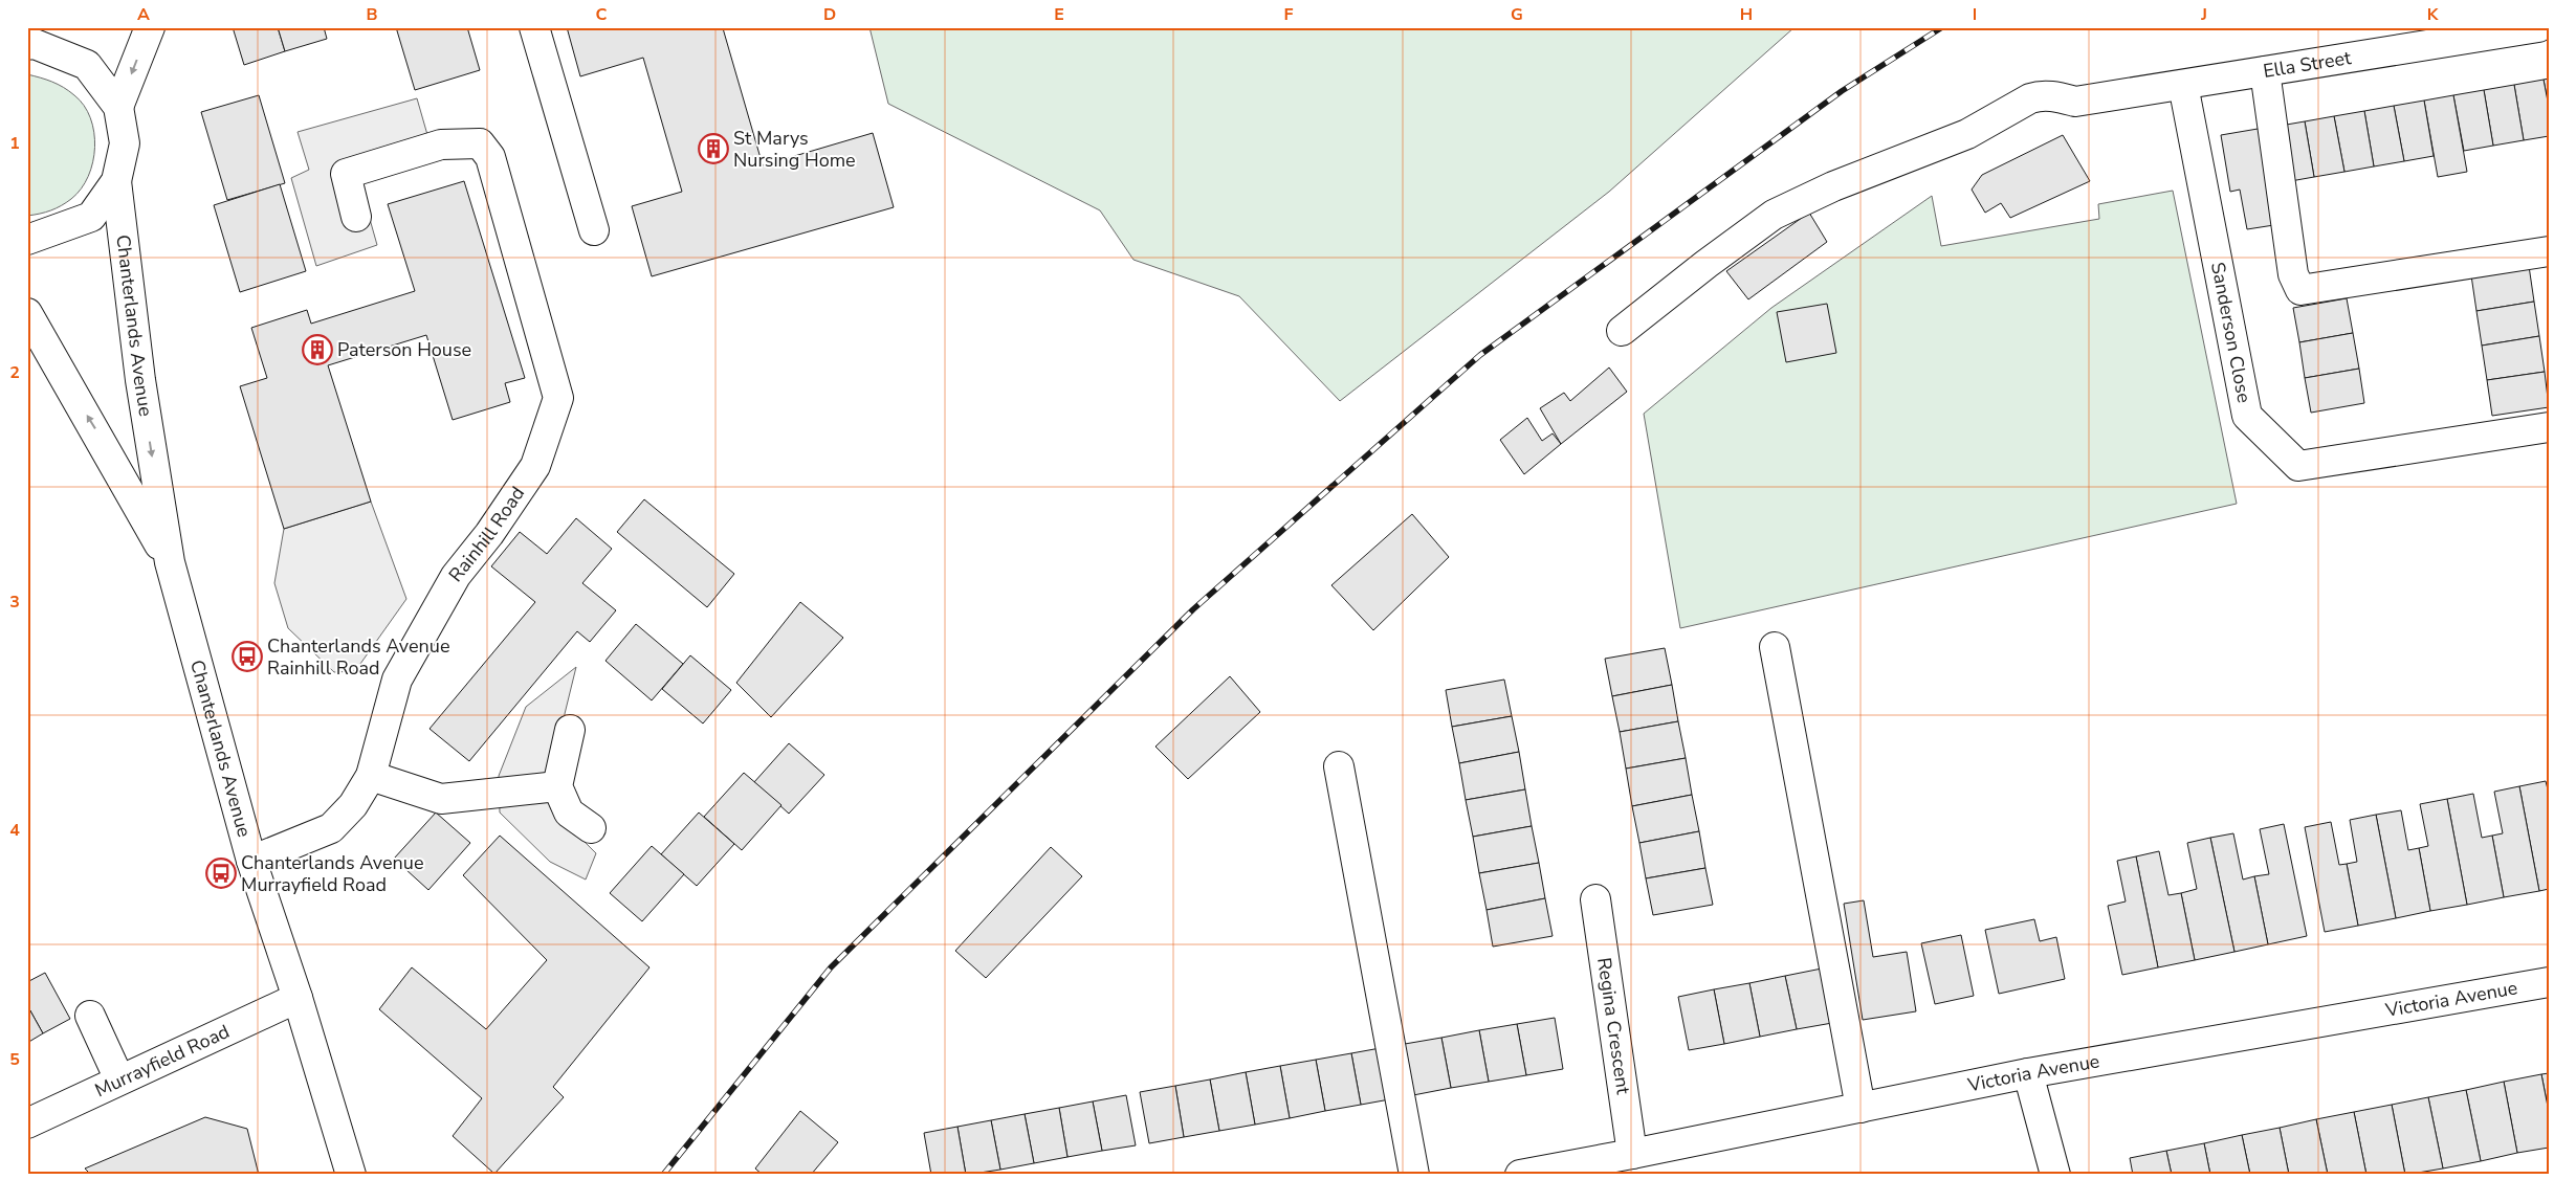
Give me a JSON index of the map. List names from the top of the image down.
{
  "streets": {
    "street": [
      "Ella Street",
      "Chanterlands Avenue",
      "Sanderson Close",
      "Rainhill Road",
      "Victoria Avenue",
      "Regina Crescent",
      "Murrayfield Road"
    ]
  },
  "crossings": [
    ["Ella Street", "Sanderson Close"],
    ["Chanterlands Avenue", "Rainhill Road"],
    ["Chanterlands Avenue", "Murrayfield Road"],
    ["Victoria Avenue", "Regina Crescent"]
  ],
  "places": {
    "building": ["St Marys Nursing Home", "Paterson House"],
    "bus stop": ["Chanterlands Avenue Rainhill Road", "Chanterlands Avenue Murrayfield Road"]
  },
  "grid": {
    "columns": [
      "A",
      "B",
      "C",
      "D",
      "E",
      "F",
      "G",
      "H",
      "I",
      "J",
      "K"
    ],
    "rows": [
      "1",
      "2",
      "3",
      "4",
      "5"
    ]
  }
}
